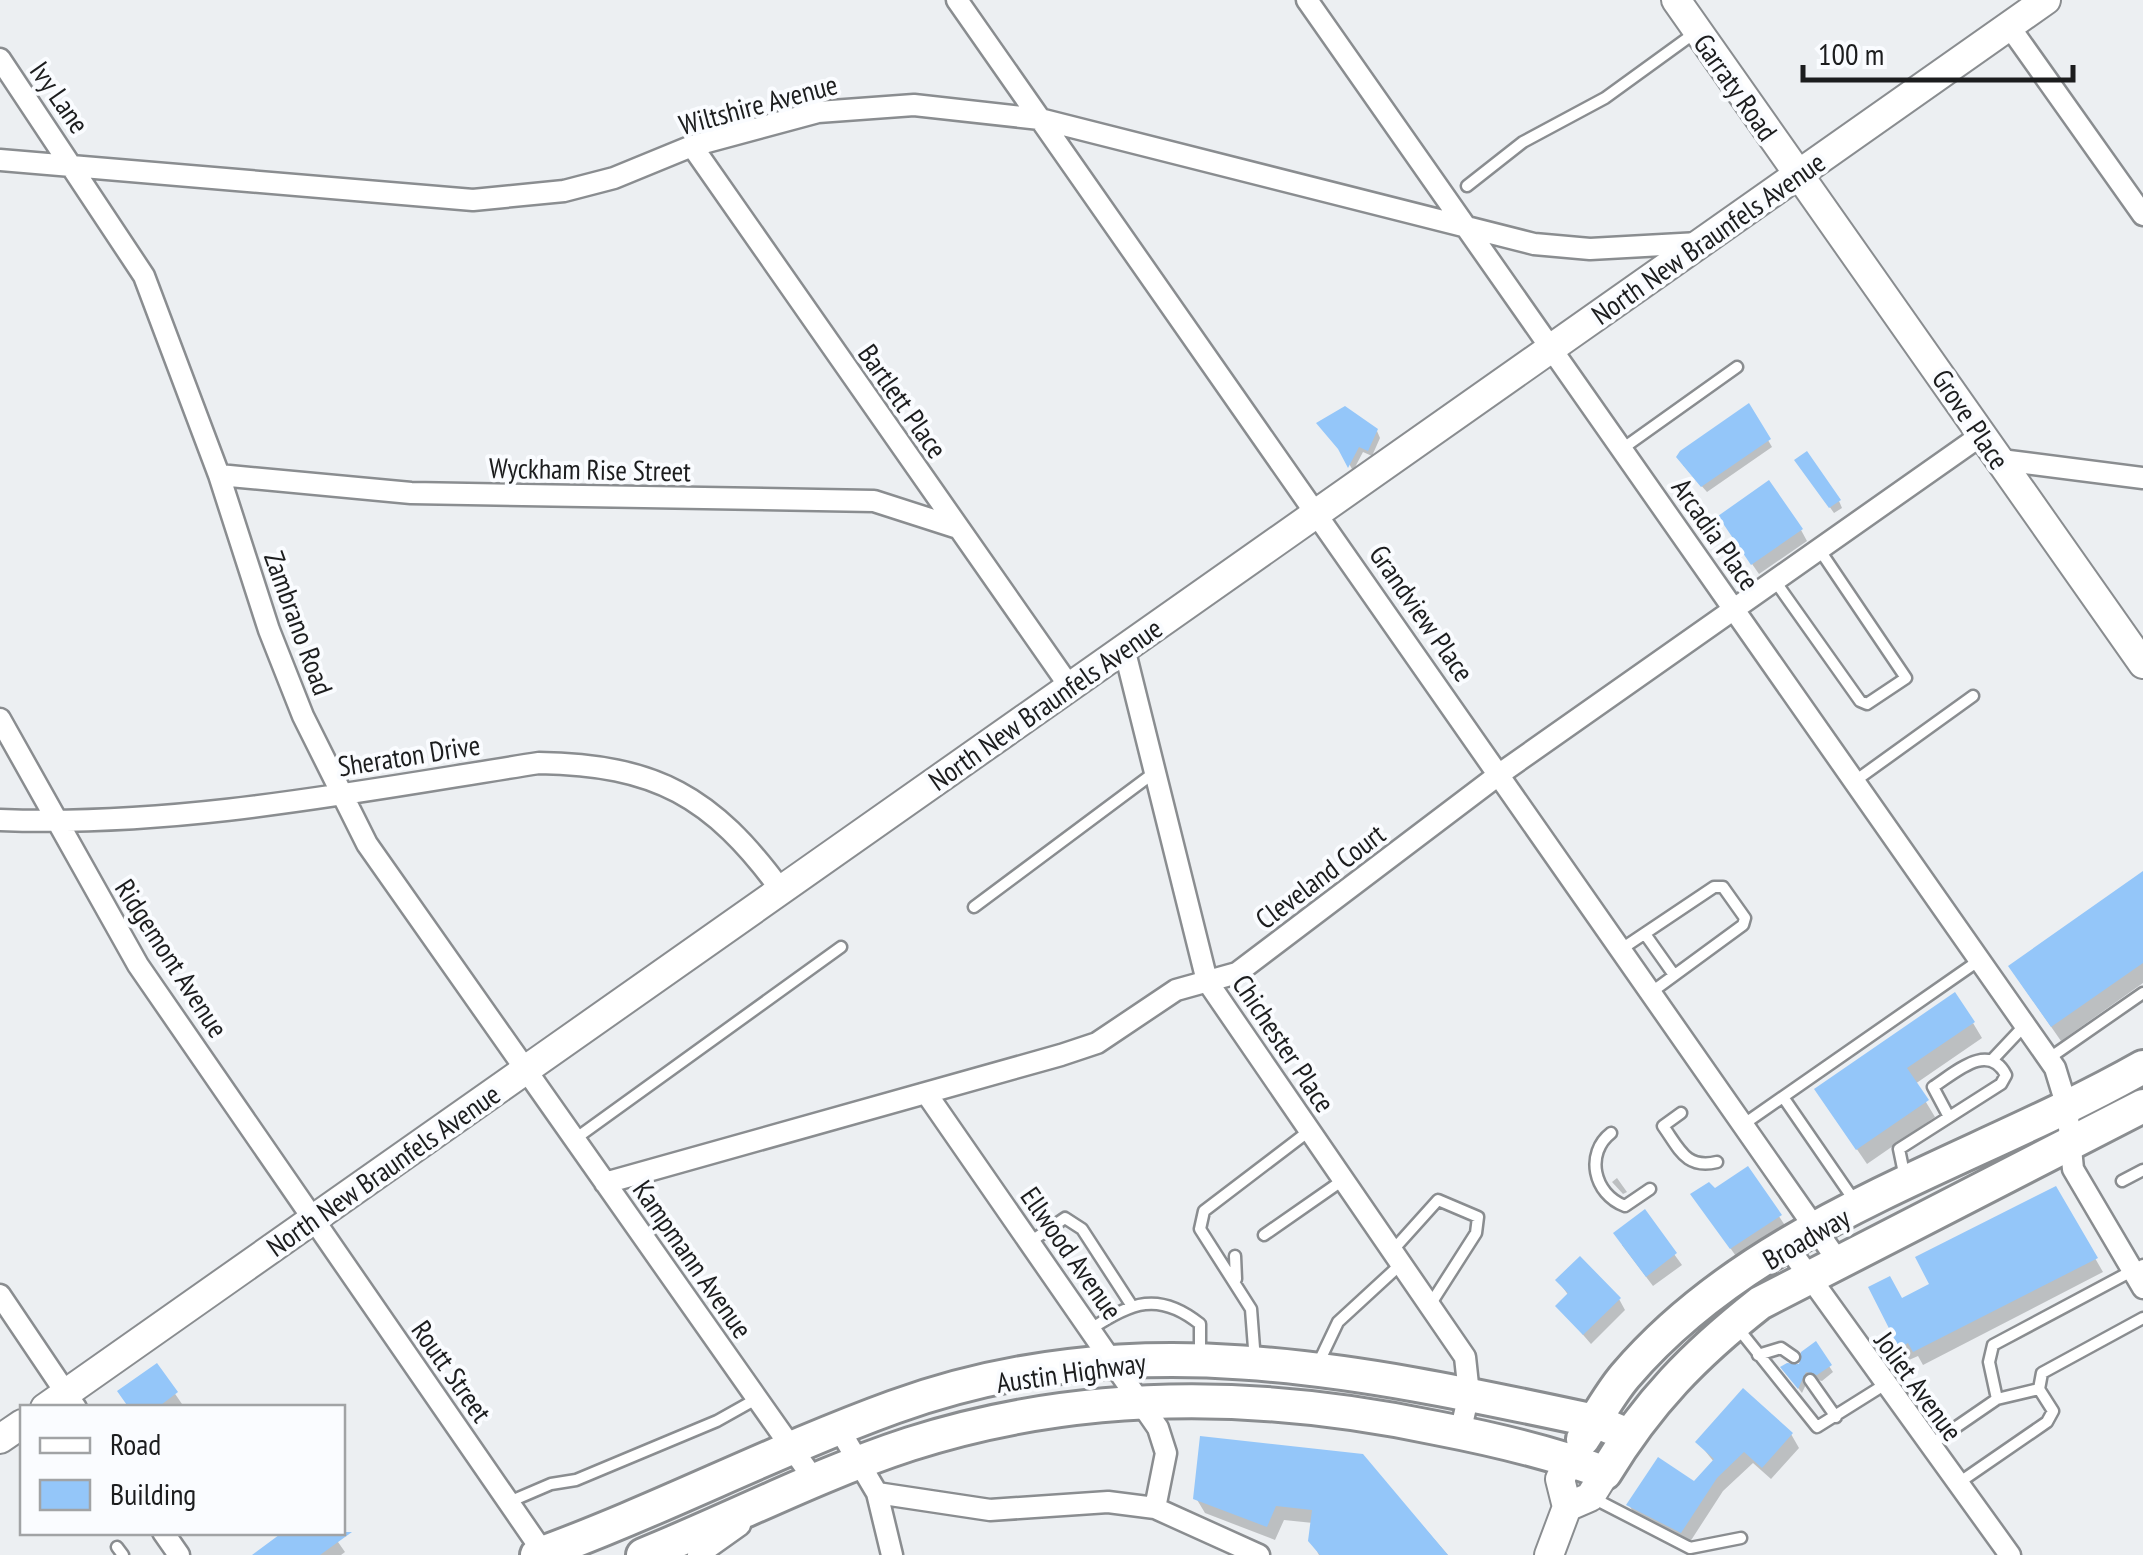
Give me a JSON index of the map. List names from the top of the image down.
{
  "streets": {
    "main road": ["Broadway", "Austin Highway"],
    "street": [
      "Garraty Road",
      "Ivy Lane",
      "Wiltshire Avenue",
      "North New Braunfels Avenue",
      "Bartlett Place",
      "Grove Place",
      "Wyckham Rise Street",
      "Arcadia Place",
      "Grandview Place",
      "Zambrano Road",
      "Sheraton Drive",
      "Cleveland Court",
      "Ridgemont Avenue",
      "Chichester Place",
      "Ellwood Avenue",
      "Kampmann Avenue",
      "Routt Street",
      "Joliet Avenue"
    ]
  },
  "crossings": [
    ["Garraty Road", "North New Braunfels Avenue"],
    ["Garraty Road", "Grove Place"],
    ["Ivy Lane", "Wiltshire Avenue"],
    ["Ivy Lane", "Zambrano Road"],
    ["Wiltshire Avenue", "North New Braunfels Avenue"],
    ["Wiltshire Avenue", "Bartlett Place"],
    ["Wiltshire Avenue", "Arcadia Place"],
    ["Wiltshire Avenue", "Grandview Place"],
    ["Wiltshire Avenue", "Zambrano Road"],
    ["North New Braunfels Avenue", "Bartlett Place"],
    ["North New Braunfels Avenue", "Grove Place"],
    ["North New Braunfels Avenue", "Arcadia Place"],
    ["North New Braunfels Avenue", "Grandview Place"],
    ["North New Braunfels Avenue", "Zambrano Road"],
    ["North New Braunfels Avenue", "Sheraton Drive"],
    ["North New Braunfels Avenue", "Ridgemont Avenue"],
    ["North New Braunfels Avenue", "Chichester Place"],
    ["North New Braunfels Avenue", "Kampmann Avenue"],
    ["North New Braunfels Avenue", "Routt Street"],
    ["Bartlett Place", "Wyckham Rise Street"],
    ["Grove Place", "Cleveland Court"],
    ["Wyckham Rise Street", "Zambrano Road"],
    ["Arcadia Place", "Cleveland Court"],
    ["Arcadia Place", "Broadway"],
    ["Grandview Place", "Cleveland Court"],
    ["Grandview Place", "Broadway"],
    ["Zambrano Road", "Sheraton Drive"],
    ["Zambrano Road", "Kampmann Avenue"],
    ["Sheraton Drive", "Ridgemont Avenue"],
    ["Cleveland Court", "Chichester Place"],
    ["Cleveland Court", "Ellwood Avenue"],
    ["Cleveland Court", "Kampmann Avenue"],
    ["Ridgemont Avenue", "Routt Street"],
    ["Chichester Place", "Austin Highway"],
    ["Broadway", "Austin Highway"],
    ["Broadway", "Joliet Avenue"],
    ["Ellwood Avenue", "Austin Highway"],
    ["Kampmann Avenue", "Austin Highway"],
    ["Routt Street", "Austin Highway"]
  ],
  "legend": ["Road", "Building"],
  "scale_bar": "100 m"
}
